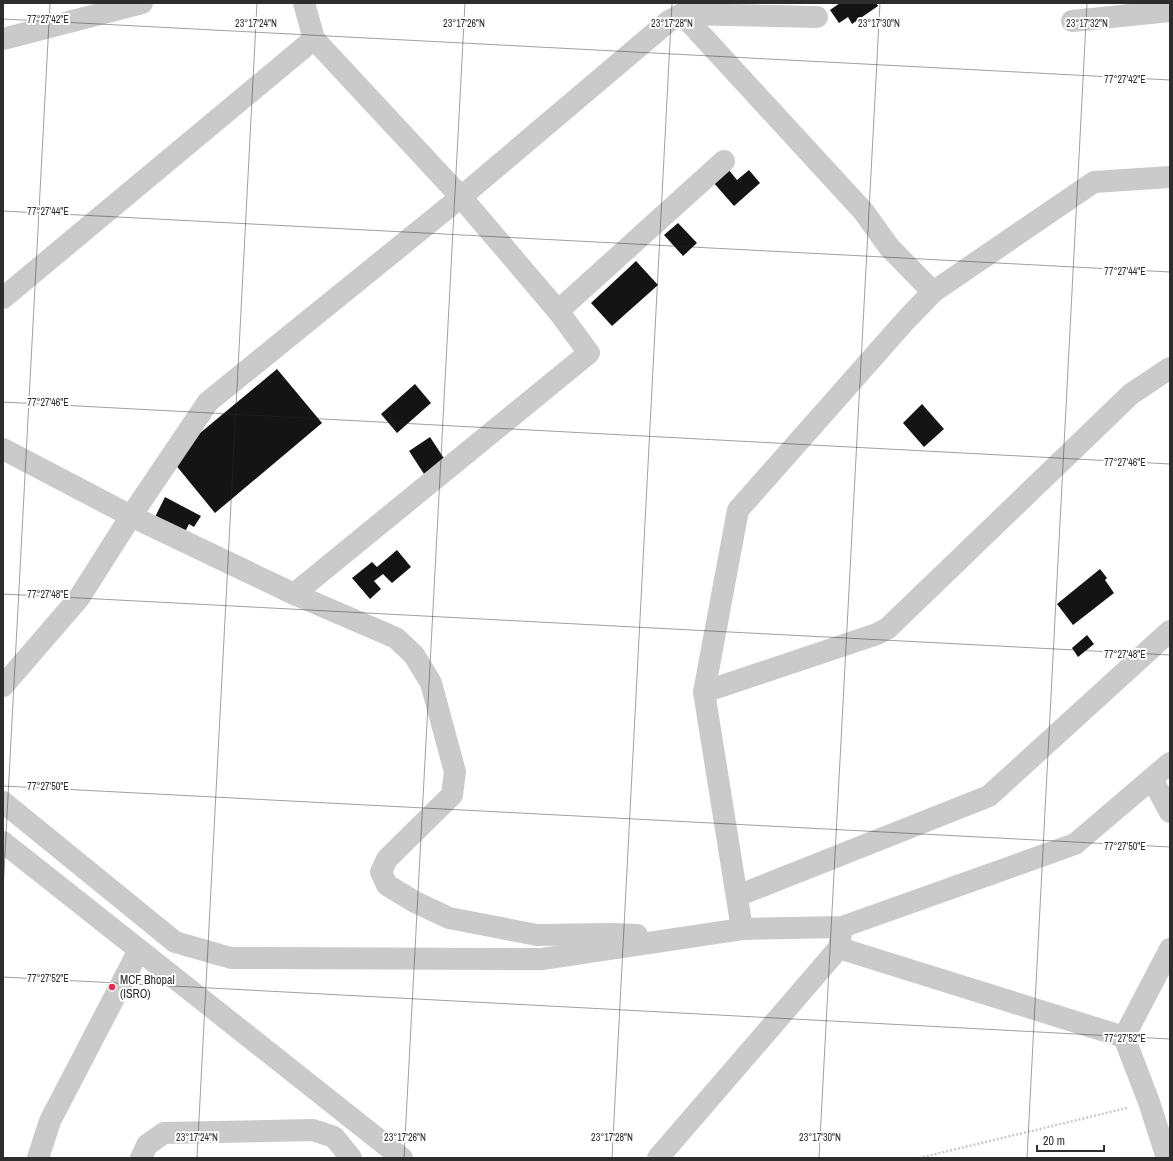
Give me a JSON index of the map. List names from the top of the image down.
{
  "places": ["MCF Bhopal (ISRO)"],
  "scale_bar": "20 m",
  "coordinates": [
    "77°27'42\"E",
    "23°17'24\"N",
    "23°17'26\"N",
    "23°17'28\"N",
    "23°17'30\"N",
    "23°17'32\"N",
    "77°27'44\"E",
    "77°27'46\"E",
    "77°27'48\"E",
    "77°27'50\"E",
    "77°27'52\"E"
  ]
}
